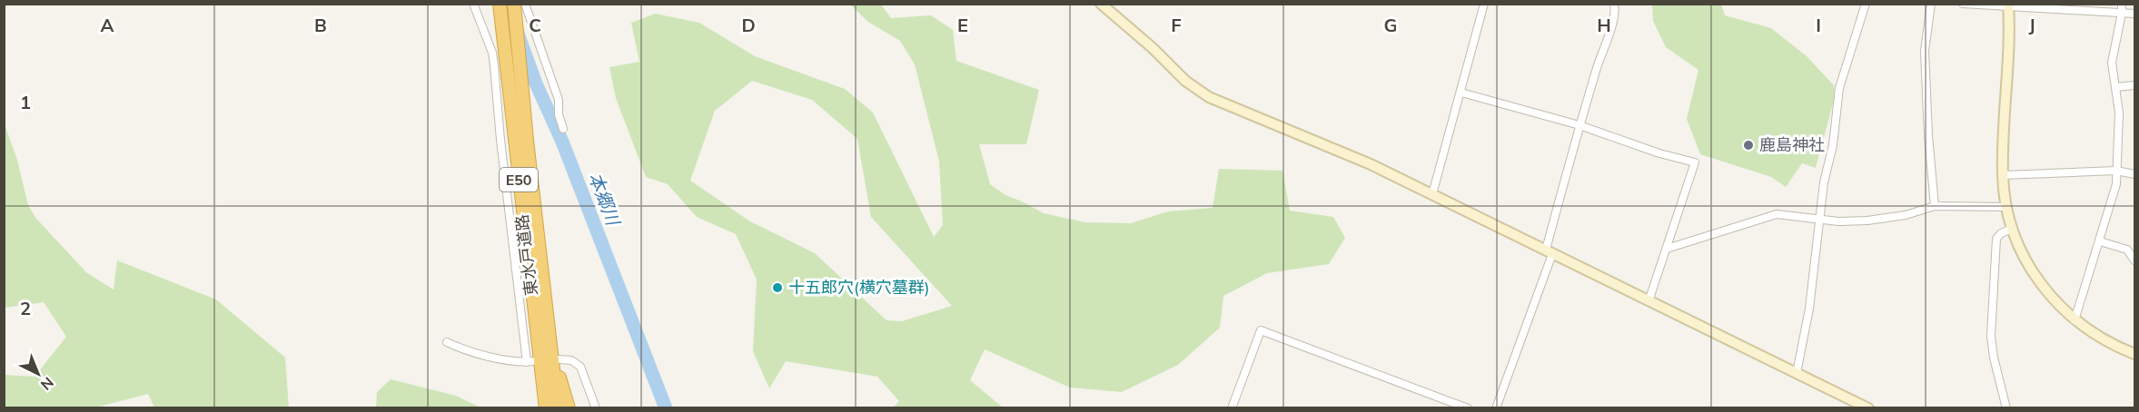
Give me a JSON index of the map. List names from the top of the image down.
{
  "streets": {
    "highway": ["E50", "東水戸道路"]
  },
  "water": ["本郷川"],
  "places": ["鹿島神社", "十五郎穴(横穴墓群)"],
  "north": "bottom right",
  "grid": {
    "columns": [
      "A",
      "B",
      "C",
      "D",
      "E",
      "F",
      "G",
      "H",
      "I",
      "J"
    ],
    "rows": ["1", "2"]
  }
}
